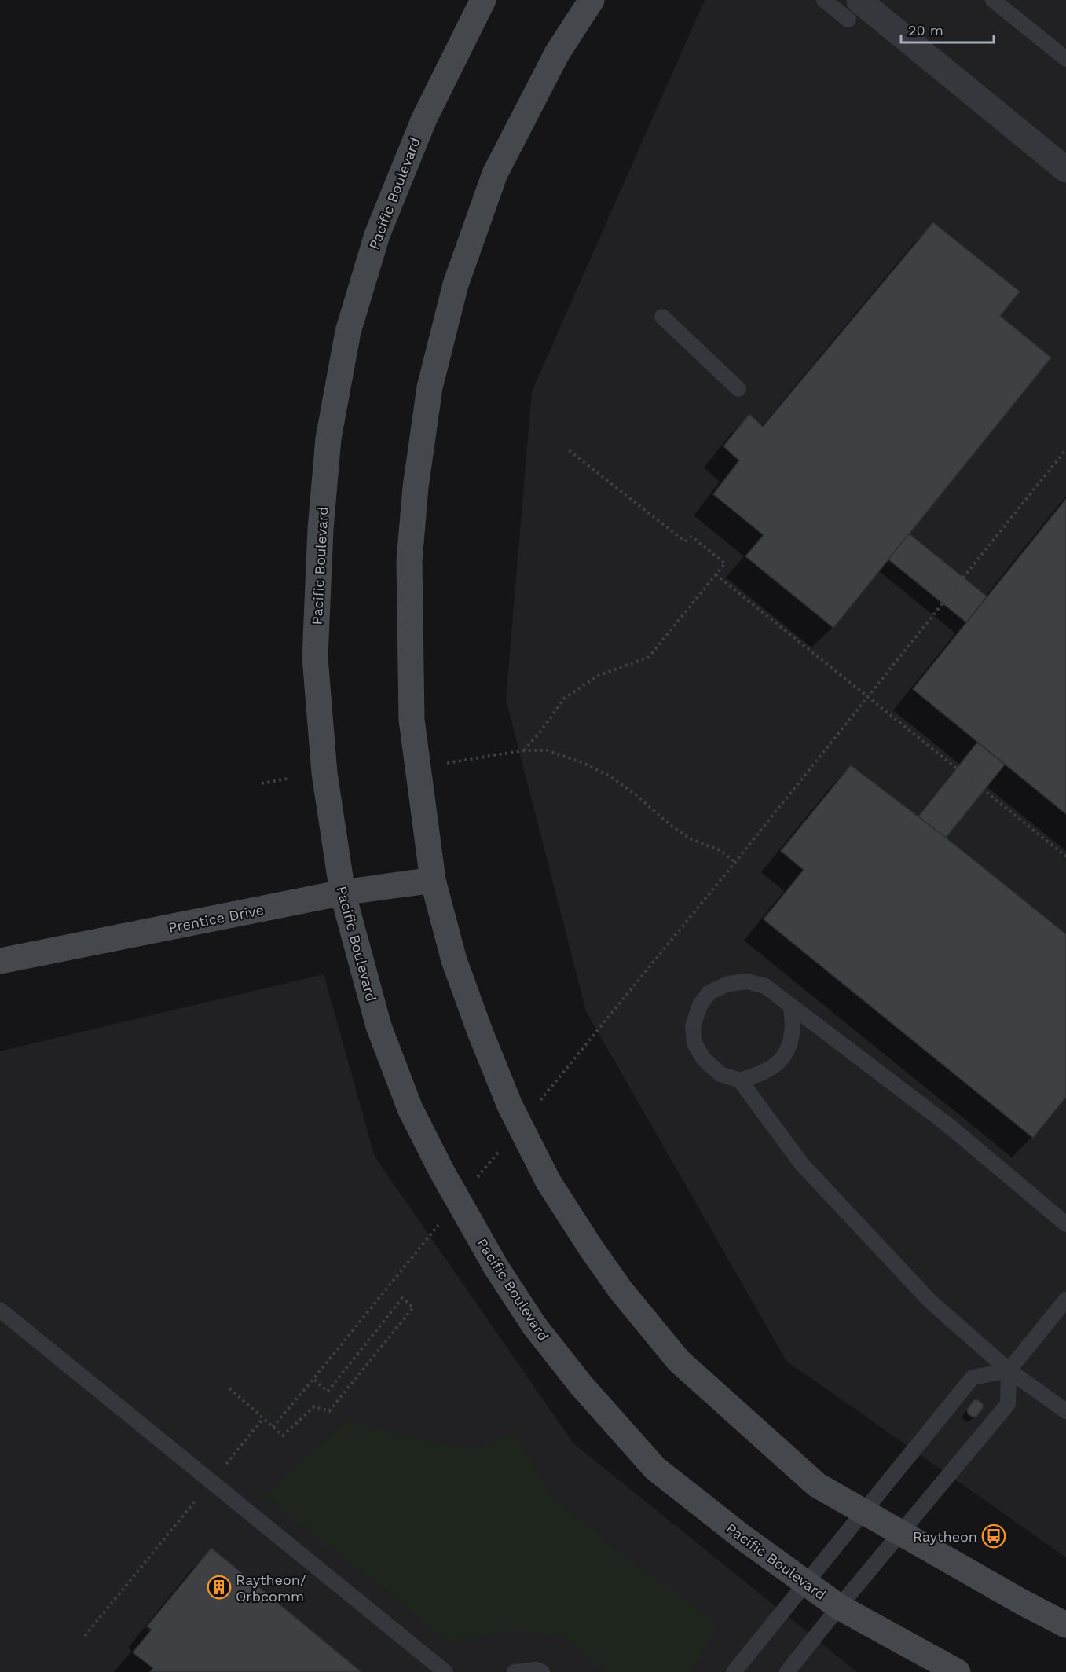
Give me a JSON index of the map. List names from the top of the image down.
{
  "streets": {
    "main road": ["Pacific Boulevard", "Prentice Drive"]
  },
  "crossings": [
    ["Pacific Boulevard", "Prentice Drive"]
  ],
  "places": {
    "bus stop": ["Raytheon"],
    "building": ["Raytheon/ Orbcomm"]
  },
  "scale_bar": "20 m"
}
